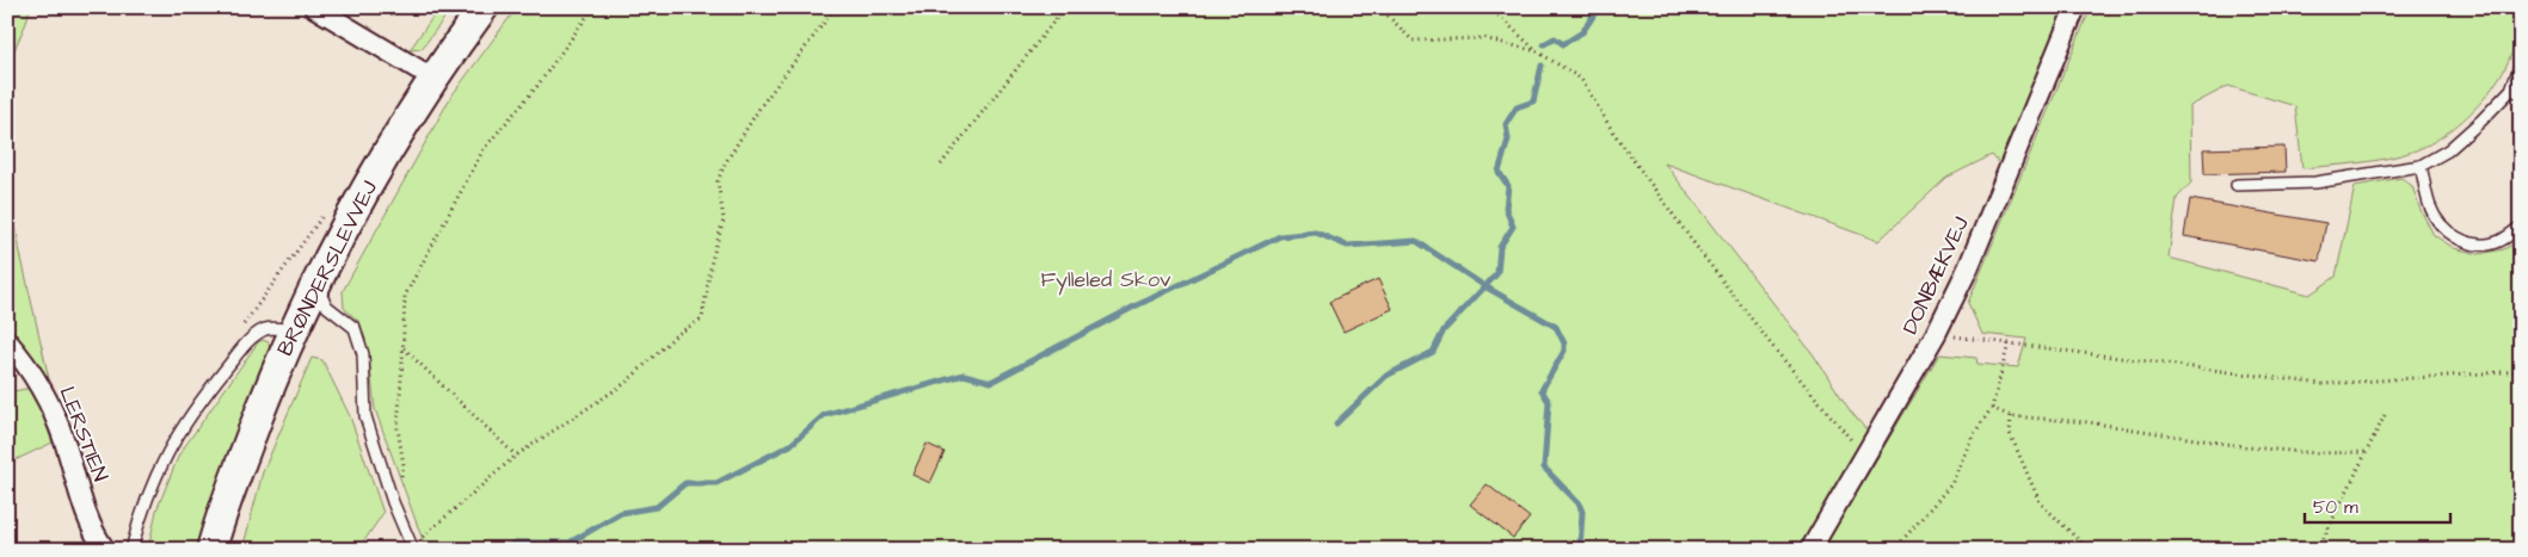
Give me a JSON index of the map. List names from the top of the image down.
{
  "streets": {
    "main road": ["BRØNDERSLEVVEJ"],
    "street": ["DONBÆKVEJ", "LERSTIEN"]
  },
  "parks": ["Fylleled Skov"],
  "scale_bar": "50 m"
}
